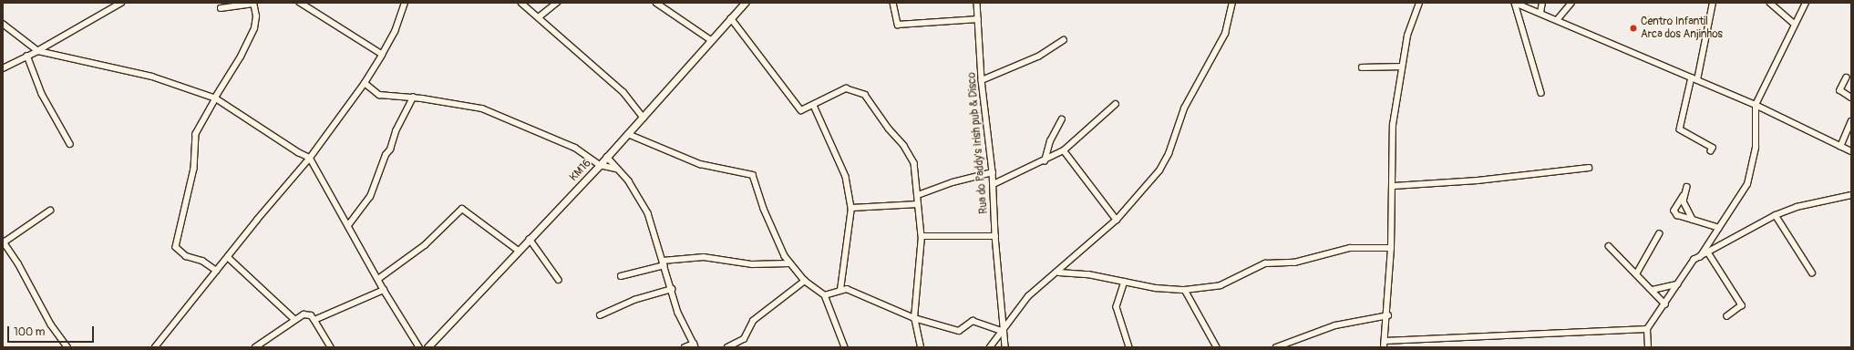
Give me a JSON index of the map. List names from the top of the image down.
{
  "streets": {
    "street": ["Rua do Paddy's Irish pub & Disco", "KM16"]
  },
  "places": ["Centro Infantil Arca dos Anjinhos"],
  "scale_bar": "100 m"
}
